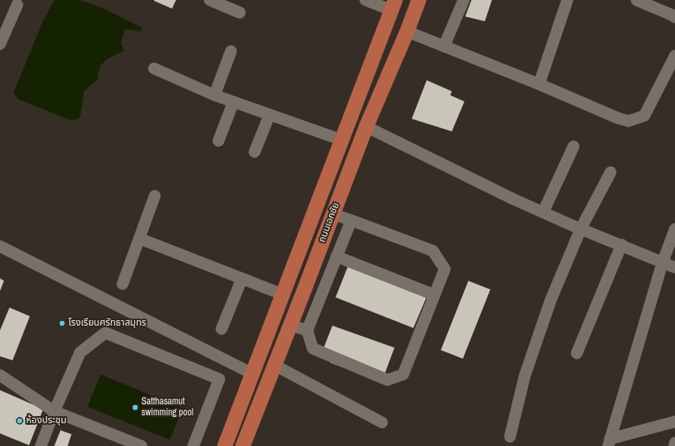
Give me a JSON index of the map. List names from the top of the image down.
{
  "streets": {
    "main road": ["ถนนเอกชัย"]
  },
  "places": ["โรงเรียนศรัทธาสมุทร", "Satthasamut swimming pool", "ห้องประชุม"]
}
